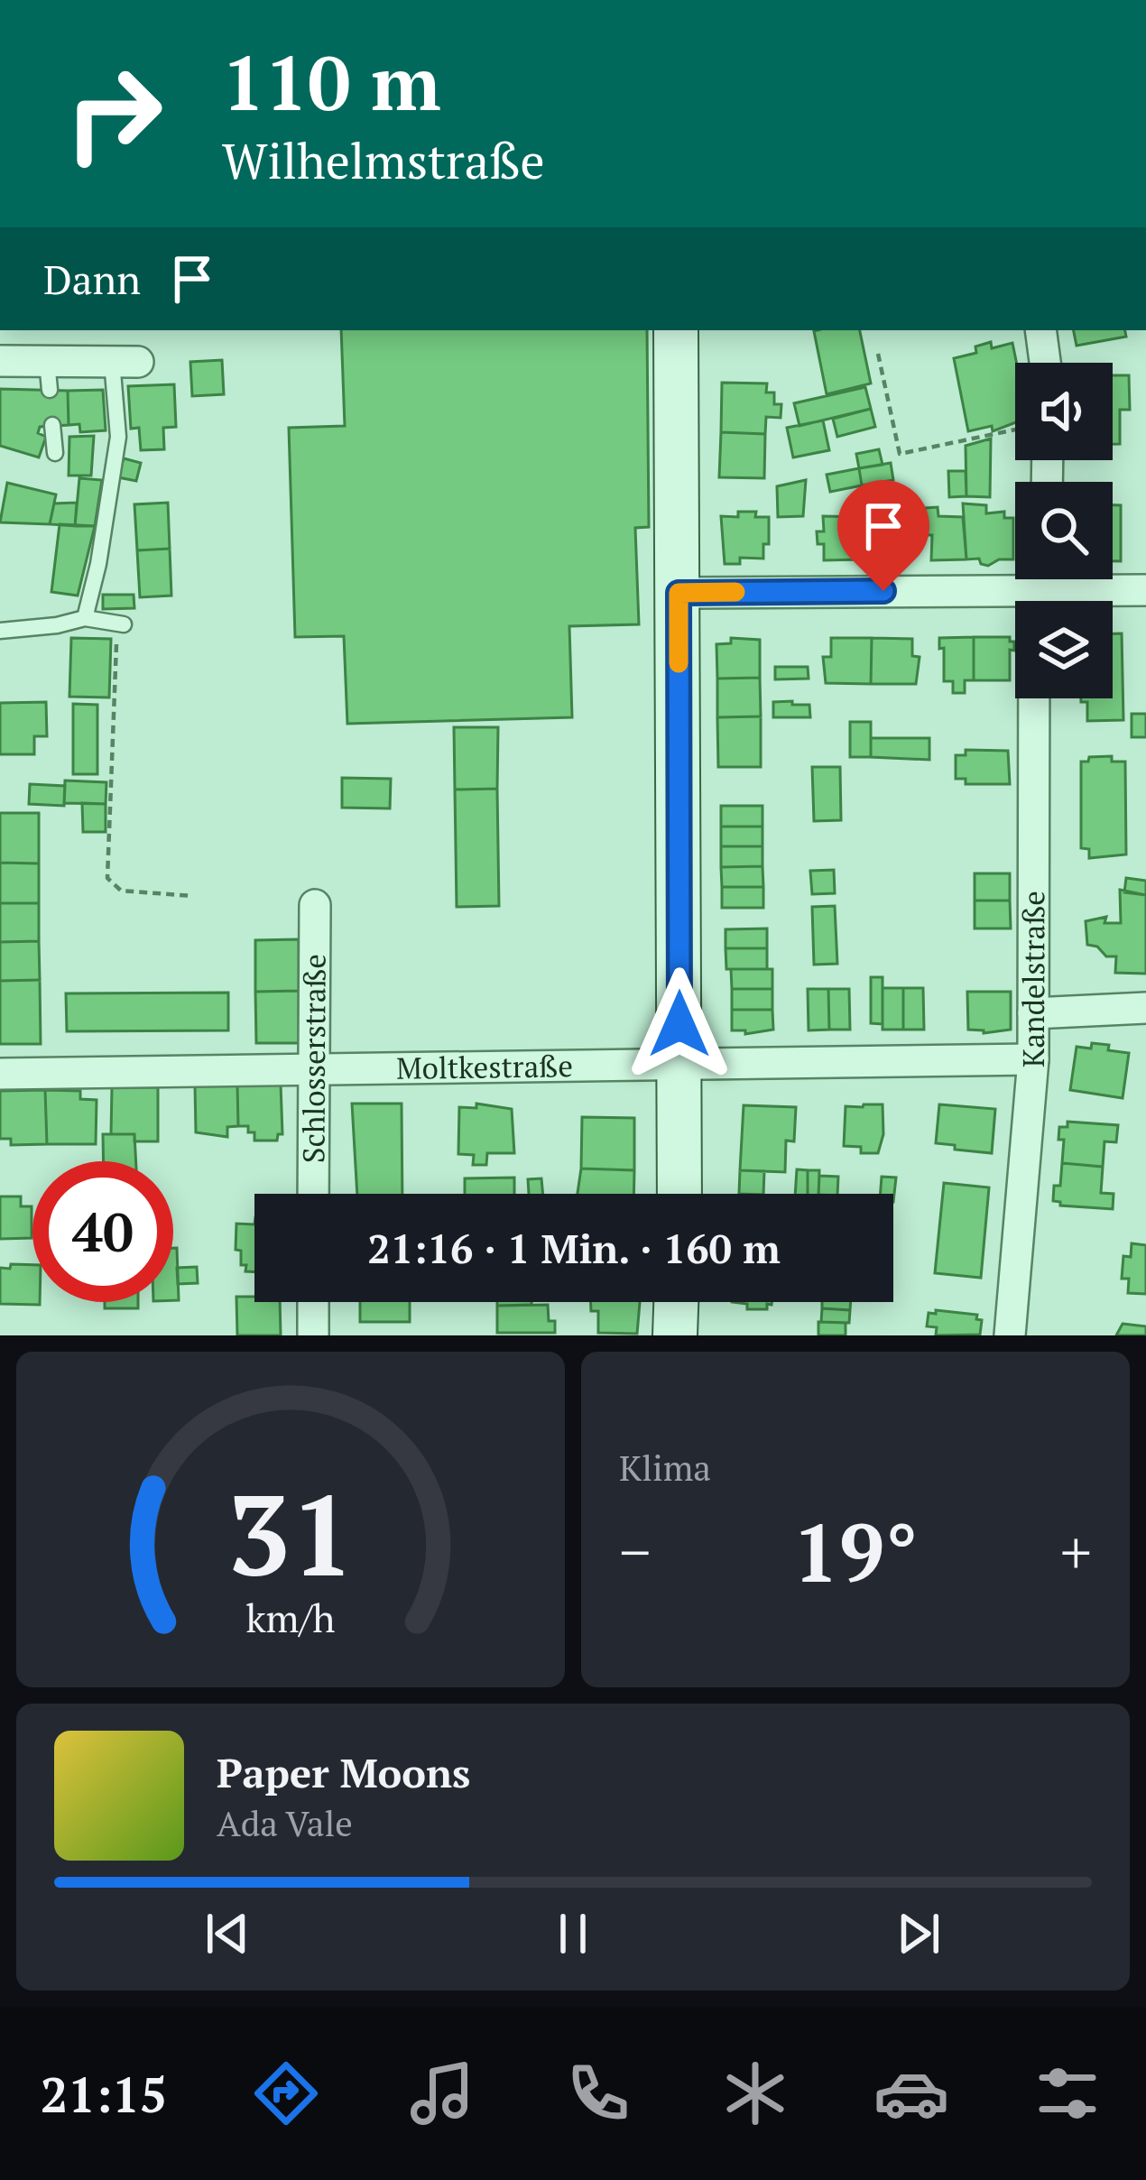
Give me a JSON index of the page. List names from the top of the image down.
{
  "streets": {
    "street": ["Kandelstraße", "Schlosserstraße", "Moltkestraße"]
  },
  "crossings": [
    ["Kandelstraße", "Moltkestraße"],
    ["Schlosserstraße", "Moltkestraße"]
  ],
  "page": {
    "turn": ["110 m", "Wilhelmstraße"],
    "then": "Dann",
    "limit": "40",
    "trip": "21:16 · 1 Min. · 160 m",
    "tile": "Klima",
    "heat": ["−", "19°", "+"],
    "song": ["Paper Moons", "Ada Vale"],
    "tabs": "21:15",
    "gauge": ["31", "km/h"]
  }
}
